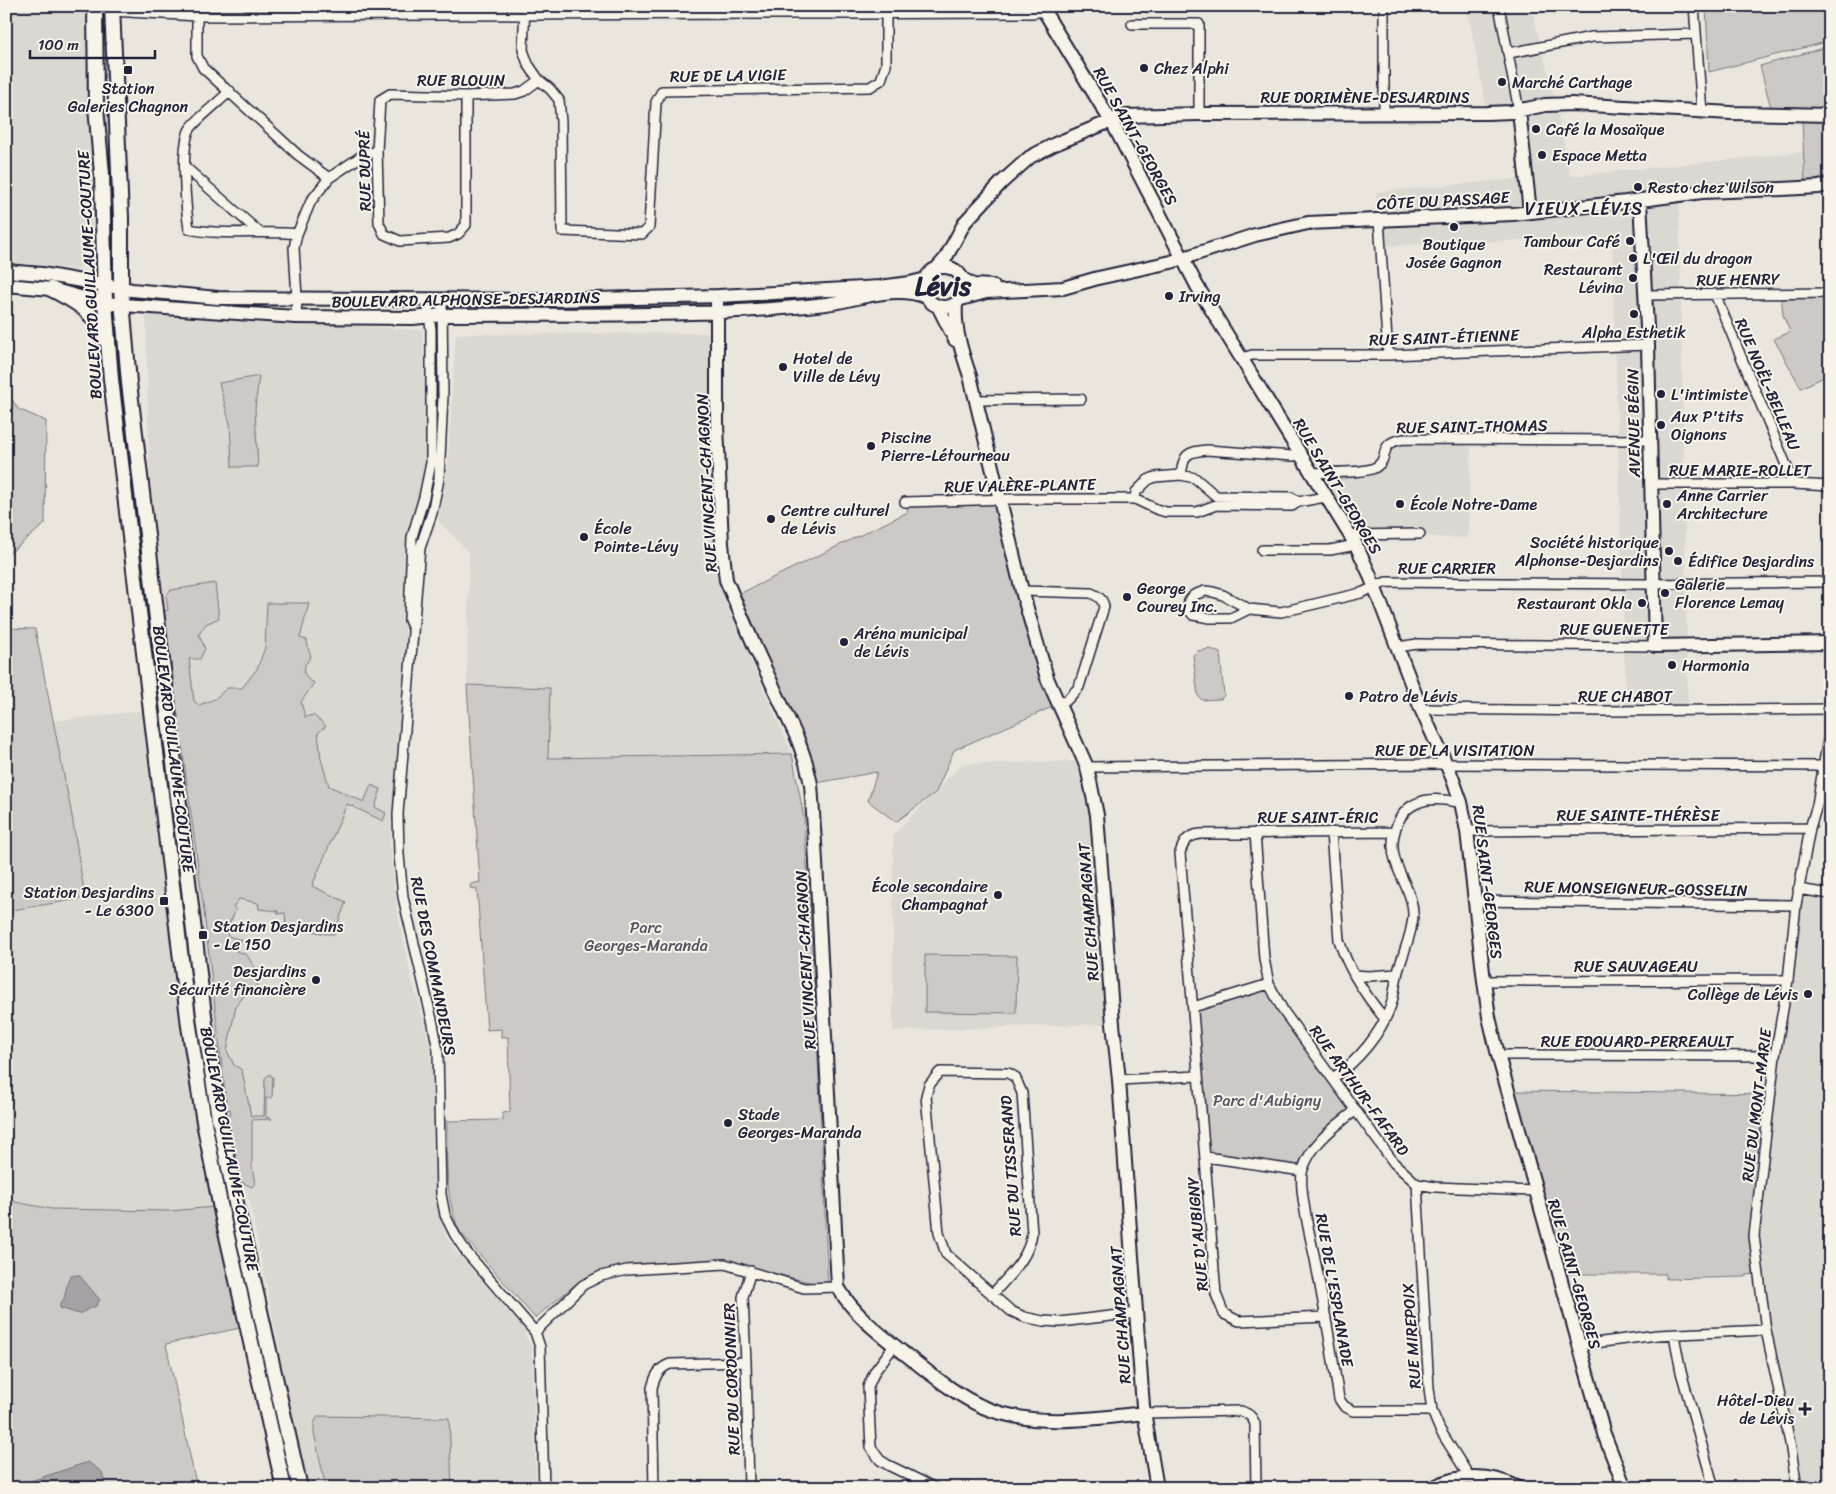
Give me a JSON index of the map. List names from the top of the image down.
{
  "streets": {
    "main road": ["BOULEVARD GUILLAUME-COUTURE"],
    "street": [
      "RUE DE LA VIGIE",
      "RUE BLOUIN",
      "RUE DORIMÈNE-DESJARDINS",
      "RUE SAINT-GEORGES",
      "RUE DUPRÉ",
      "CÔTE DU PASSAGE",
      "RUE HENRY",
      "BOULEVARD ALPHONSE-DESJARDINS",
      "RUE SAINT-ÉTIENNE",
      "RUE NOËL-BELLEAU",
      "AVENUE BÉGIN",
      "RUE SAINT-THOMAS",
      "RUE MARIE-ROLLET",
      "RUE VINCENT-CHAGNON",
      "RUE VALÈRE-PLANTE",
      "RUE CARRIER",
      "RUE GUENETTE",
      "RUE CHABOT",
      "RUE DE LA VISITATION",
      "RUE SAINTE-THÉRÈSE",
      "RUE SAINT-ÉRIC",
      "RUE MONSEIGNEUR-GOSSELIN",
      "RUE CHAMPAGNAT",
      "RUE DES COMMANDEURS",
      "RUE SAUVAGEAU",
      "RUE EDOUARD-PERREAULT",
      "RUE ARTHUR-FAFARD",
      "RUE DU MONT-MARIE",
      "RUE DU TISSERAND",
      "RUE D'AUBIGNY",
      "RUE DE L'ESPLANADE",
      "RUE MIREPOIX",
      "RUE DU CORDONNIER"
    ]
  },
  "crossings": [
    ["RUE DE LA VIGIE", "RUE BLOUIN"],
    ["RUE BLOUIN", "RUE DUPRÉ"],
    ["RUE DORIMÈNE-DESJARDINS", "RUE SAINT-GEORGES"],
    ["RUE DORIMÈNE-DESJARDINS", "BOULEVARD ALPHONSE-DESJARDINS"],
    ["RUE DORIMÈNE-DESJARDINS", "RUE CHAMPAGNAT"],
    ["RUE SAINT-GEORGES", "CÔTE DU PASSAGE"],
    ["RUE SAINT-GEORGES", "RUE SAINT-ÉTIENNE"],
    ["RUE SAINT-GEORGES", "RUE SAINT-THOMAS"],
    ["RUE SAINT-GEORGES", "RUE VALÈRE-PLANTE"],
    ["RUE SAINT-GEORGES", "RUE CARRIER"],
    ["RUE SAINT-GEORGES", "RUE GUENETTE"],
    ["RUE SAINT-GEORGES", "RUE CHABOT"],
    ["RUE SAINT-GEORGES", "RUE DE LA VISITATION"],
    ["RUE SAINT-GEORGES", "RUE SAINTE-THÉRÈSE"],
    ["RUE SAINT-GEORGES", "RUE SAINT-ÉRIC"],
    ["RUE SAINT-GEORGES", "RUE MONSEIGNEUR-GOSSELIN"],
    ["RUE SAINT-GEORGES", "RUE SAUVAGEAU"],
    ["RUE SAINT-GEORGES", "RUE EDOUARD-PERREAULT"],
    ["CÔTE DU PASSAGE", "AVENUE BÉGIN"],
    ["BOULEVARD GUILLAUME-COUTURE", "BOULEVARD ALPHONSE-DESJARDINS"],
    ["RUE HENRY", "RUE NOËL-BELLEAU"],
    ["RUE HENRY", "AVENUE BÉGIN"],
    ["BOULEVARD ALPHONSE-DESJARDINS", "RUE VINCENT-CHAGNON"],
    ["BOULEVARD ALPHONSE-DESJARDINS", "RUE CHAMPAGNAT"],
    ["BOULEVARD ALPHONSE-DESJARDINS", "RUE DES COMMANDEURS"],
    ["RUE SAINT-ÉTIENNE", "AVENUE BÉGIN"],
    ["RUE NOËL-BELLEAU", "RUE MARIE-ROLLET"],
    ["AVENUE BÉGIN", "RUE SAINT-THOMAS"],
    ["AVENUE BÉGIN", "RUE MARIE-ROLLET"],
    ["AVENUE BÉGIN", "RUE CARRIER"],
    ["AVENUE BÉGIN", "RUE GUENETTE"],
    ["RUE VALÈRE-PLANTE", "RUE CHAMPAGNAT"],
    ["RUE DE LA VISITATION", "RUE CHAMPAGNAT"],
    ["RUE DE LA VISITATION", "RUE DU MONT-MARIE"],
    ["RUE SAINTE-THÉRÈSE", "RUE DU MONT-MARIE"],
    ["RUE SAINT-ÉRIC", "RUE ARTHUR-FAFARD"],
    ["RUE SAINT-ÉRIC", "RUE D'AUBIGNY"],
    ["RUE MONSEIGNEUR-GOSSELIN", "RUE DU MONT-MARIE"],
    ["RUE CHAMPAGNAT", "RUE DU TISSERAND"],
    ["RUE SAUVAGEAU", "RUE DU MONT-MARIE"],
    ["RUE EDOUARD-PERREAULT", "RUE DU MONT-MARIE"],
    ["RUE ARTHUR-FAFARD", "RUE MIREPOIX"],
    ["RUE D'AUBIGNY", "RUE DE L'ESPLANADE"],
    ["RUE DE L'ESPLANADE", "RUE MIREPOIX"]
  ],
  "districts": ["VIEUX-LÉVIS", "Lévis"],
  "parks": ["Parc Georges-Maranda", "Parc d'Aubigny"],
  "places": {
    "other": [
      "Chez Alphi",
      "Marché Carthage",
      "Café la Mosaïque",
      "Espace Metta",
      "Resto chez Wilson",
      "Boutique Josée Gagnon",
      "Tambour Café",
      "L'Œil du dragon",
      "Restaurant Lévina",
      "Irving",
      "Alpha Esthetik",
      "Hotel de Ville de Lévy",
      "L'intimiste",
      "Aux P'tits Oignons",
      "Piscine Pierre-Létourneau",
      "École Notre-Dame",
      "Anne Carrier Architecture",
      "Centre culturel de Lévis",
      "École Pointe-Lévy",
      "Société historique Alphonse-Desjardins",
      "Édifice Desjardins",
      "Galerie Florence Lemay",
      "George Courey Inc.",
      "Restaurant Okla",
      "Aréna municipal de Lévis",
      "Harmonia",
      "Patro de Lévis",
      "École secondaire Champagnat",
      "Desjardins Sécurité financière",
      "Collège de Lévis",
      "Stade Georges-Maranda"
    ],
    "transit": ["Station Galeries Chagnon", "Station Desjardins - Le 6300", "Station Desjardins - Le 150"],
    "health": ["Hôtel-Dieu de Lévis"]
  },
  "scale_bar": "100 m"
}
